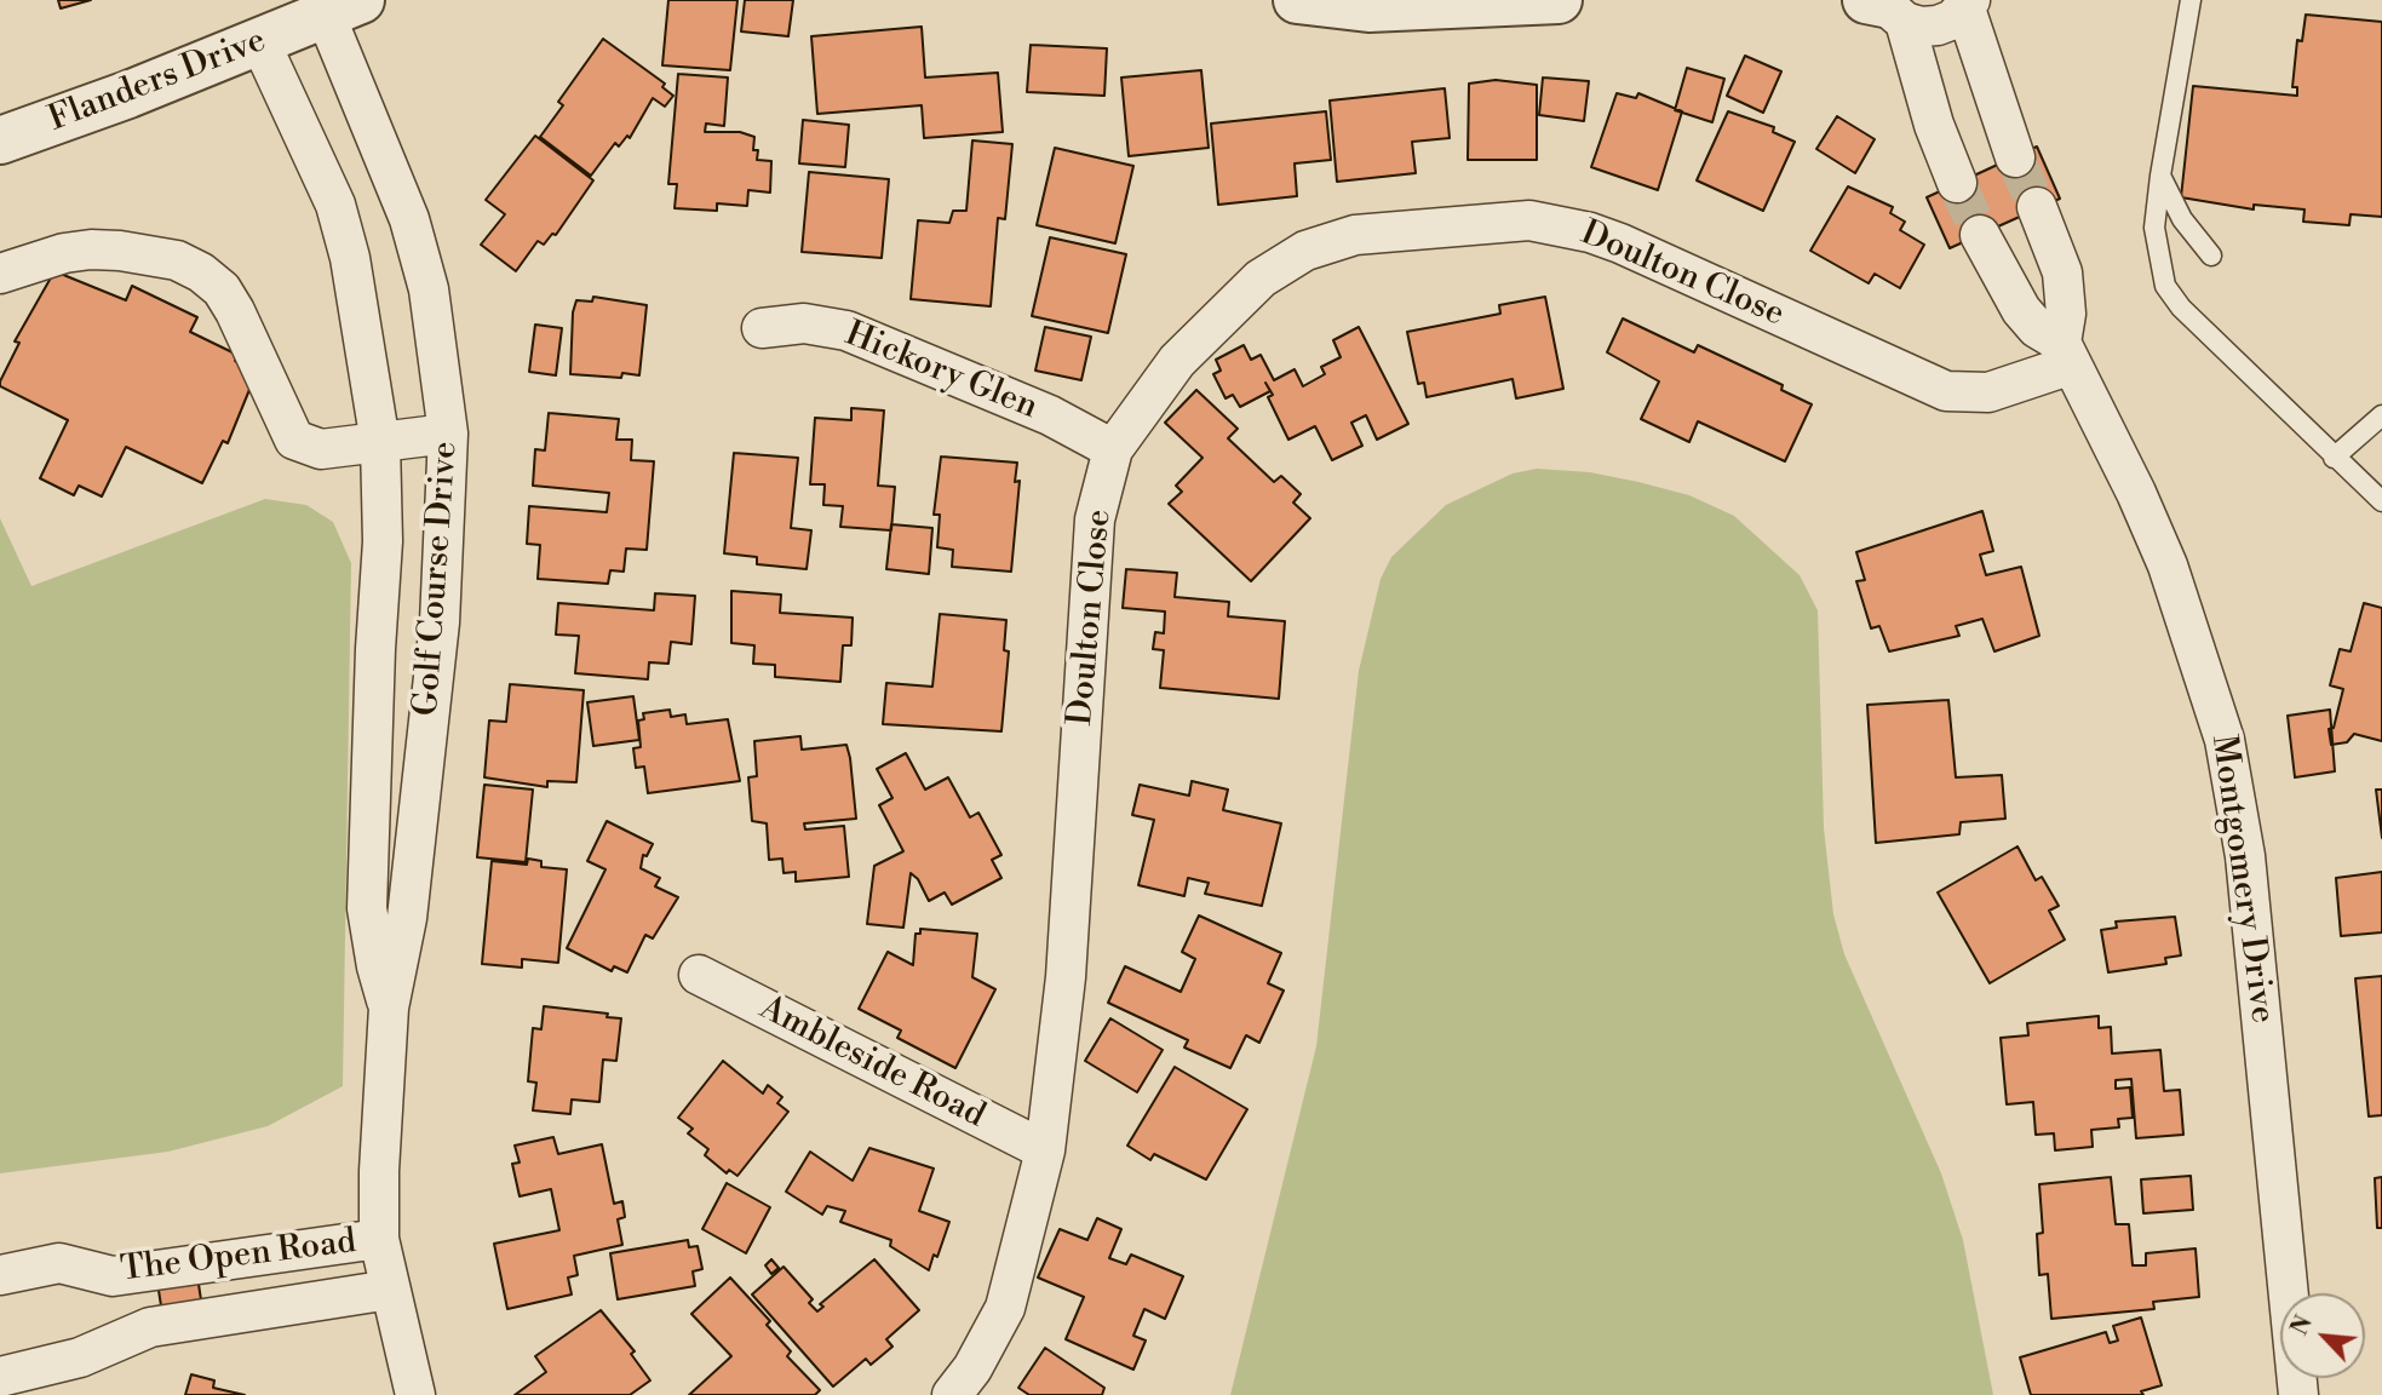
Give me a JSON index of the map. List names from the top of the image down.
{
  "streets": {
    "street": [
      "Flanders Drive",
      "Doulton Close",
      "Hickory Glen",
      "Golf Course Drive",
      "Montgomery Drive",
      "Ambleside Road",
      "The Open Road"
    ]
  },
  "crossings": [
    ["Flanders Drive", "Golf Course Drive"],
    ["Doulton Close", "Hickory Glen"],
    ["Doulton Close", "Montgomery Drive"],
    ["Doulton Close", "Ambleside Road"],
    ["Golf Course Drive", "The Open Road"]
  ],
  "north": "top left"
}
